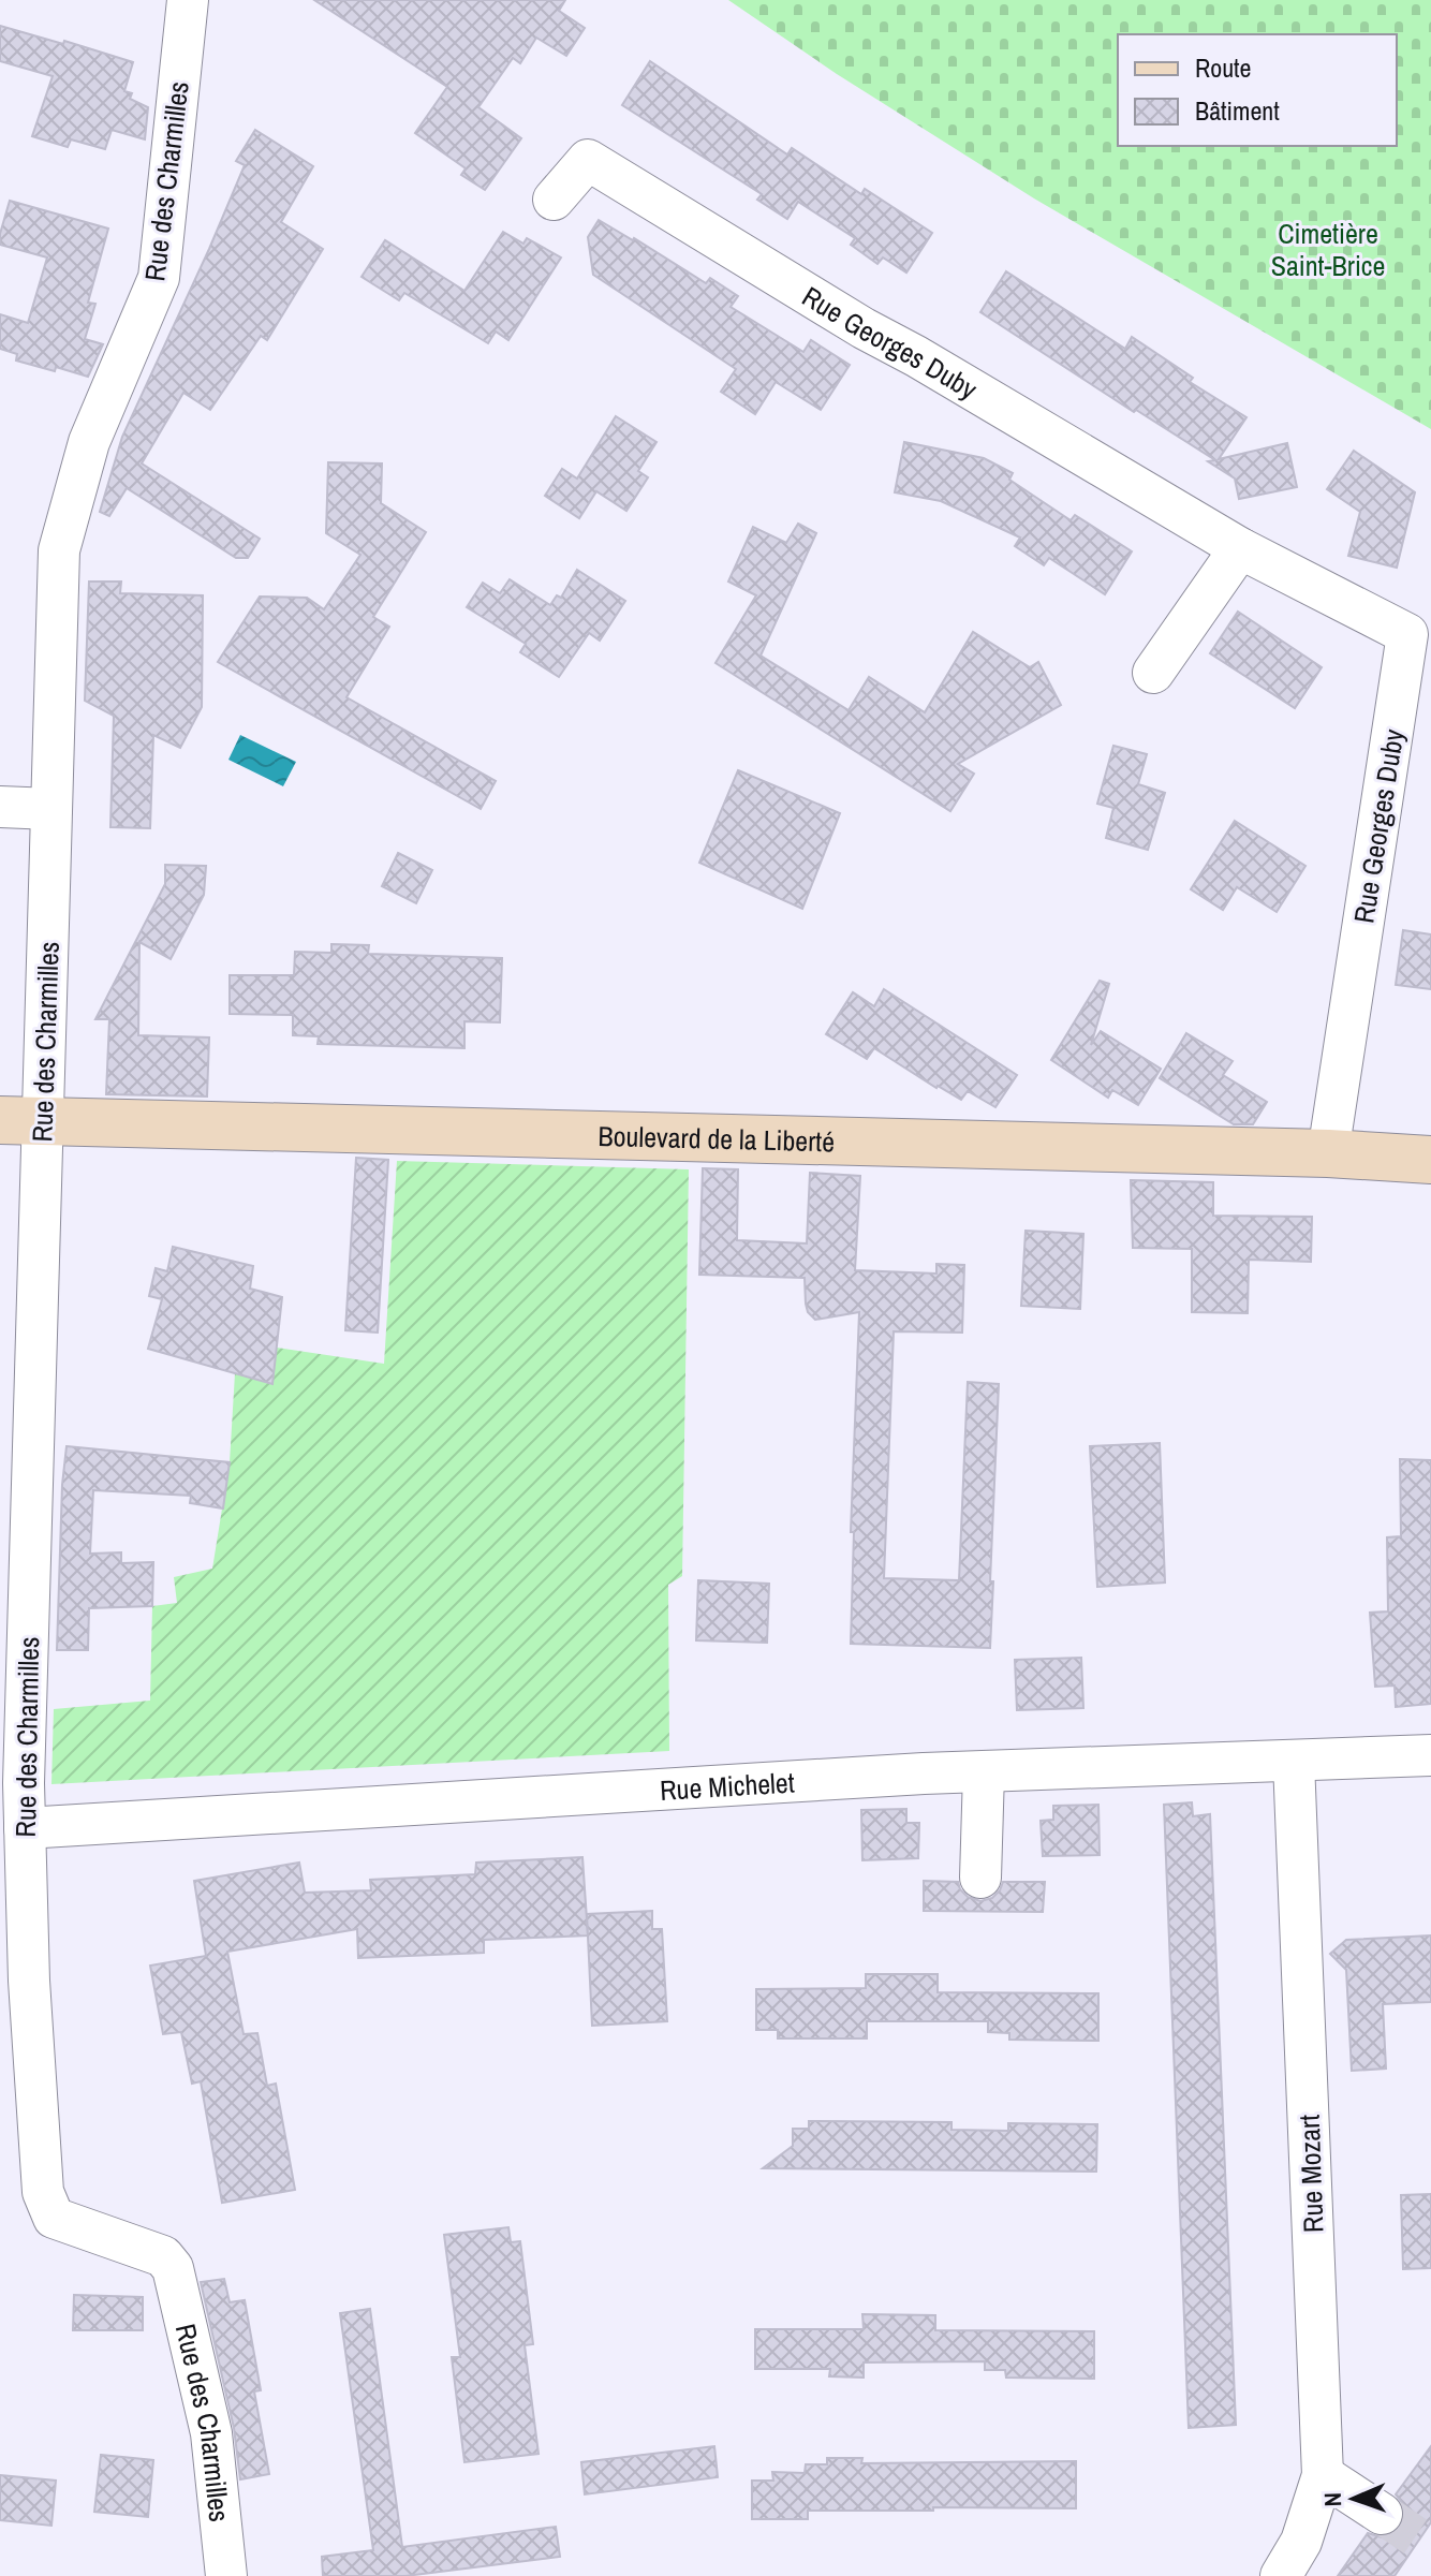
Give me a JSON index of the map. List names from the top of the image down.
{
  "streets": {
    "main road": ["Boulevard de la Liberté"],
    "street": [
      "Rue des Charmilles",
      "Rue Georges Duby",
      "Rue Michelet",
      "Rue Mozart"
    ]
  },
  "crossings": [
    ["Rue des Charmilles", "Boulevard de la Liberté"],
    ["Rue des Charmilles", "Rue Michelet"],
    ["Rue Georges Duby", "Boulevard de la Liberté"],
    ["Rue Michelet", "Rue Mozart"]
  ],
  "parks": ["Cimetière Saint-Brice"],
  "legend": ["Route", "Bâtiment"],
  "north": "left"
}
